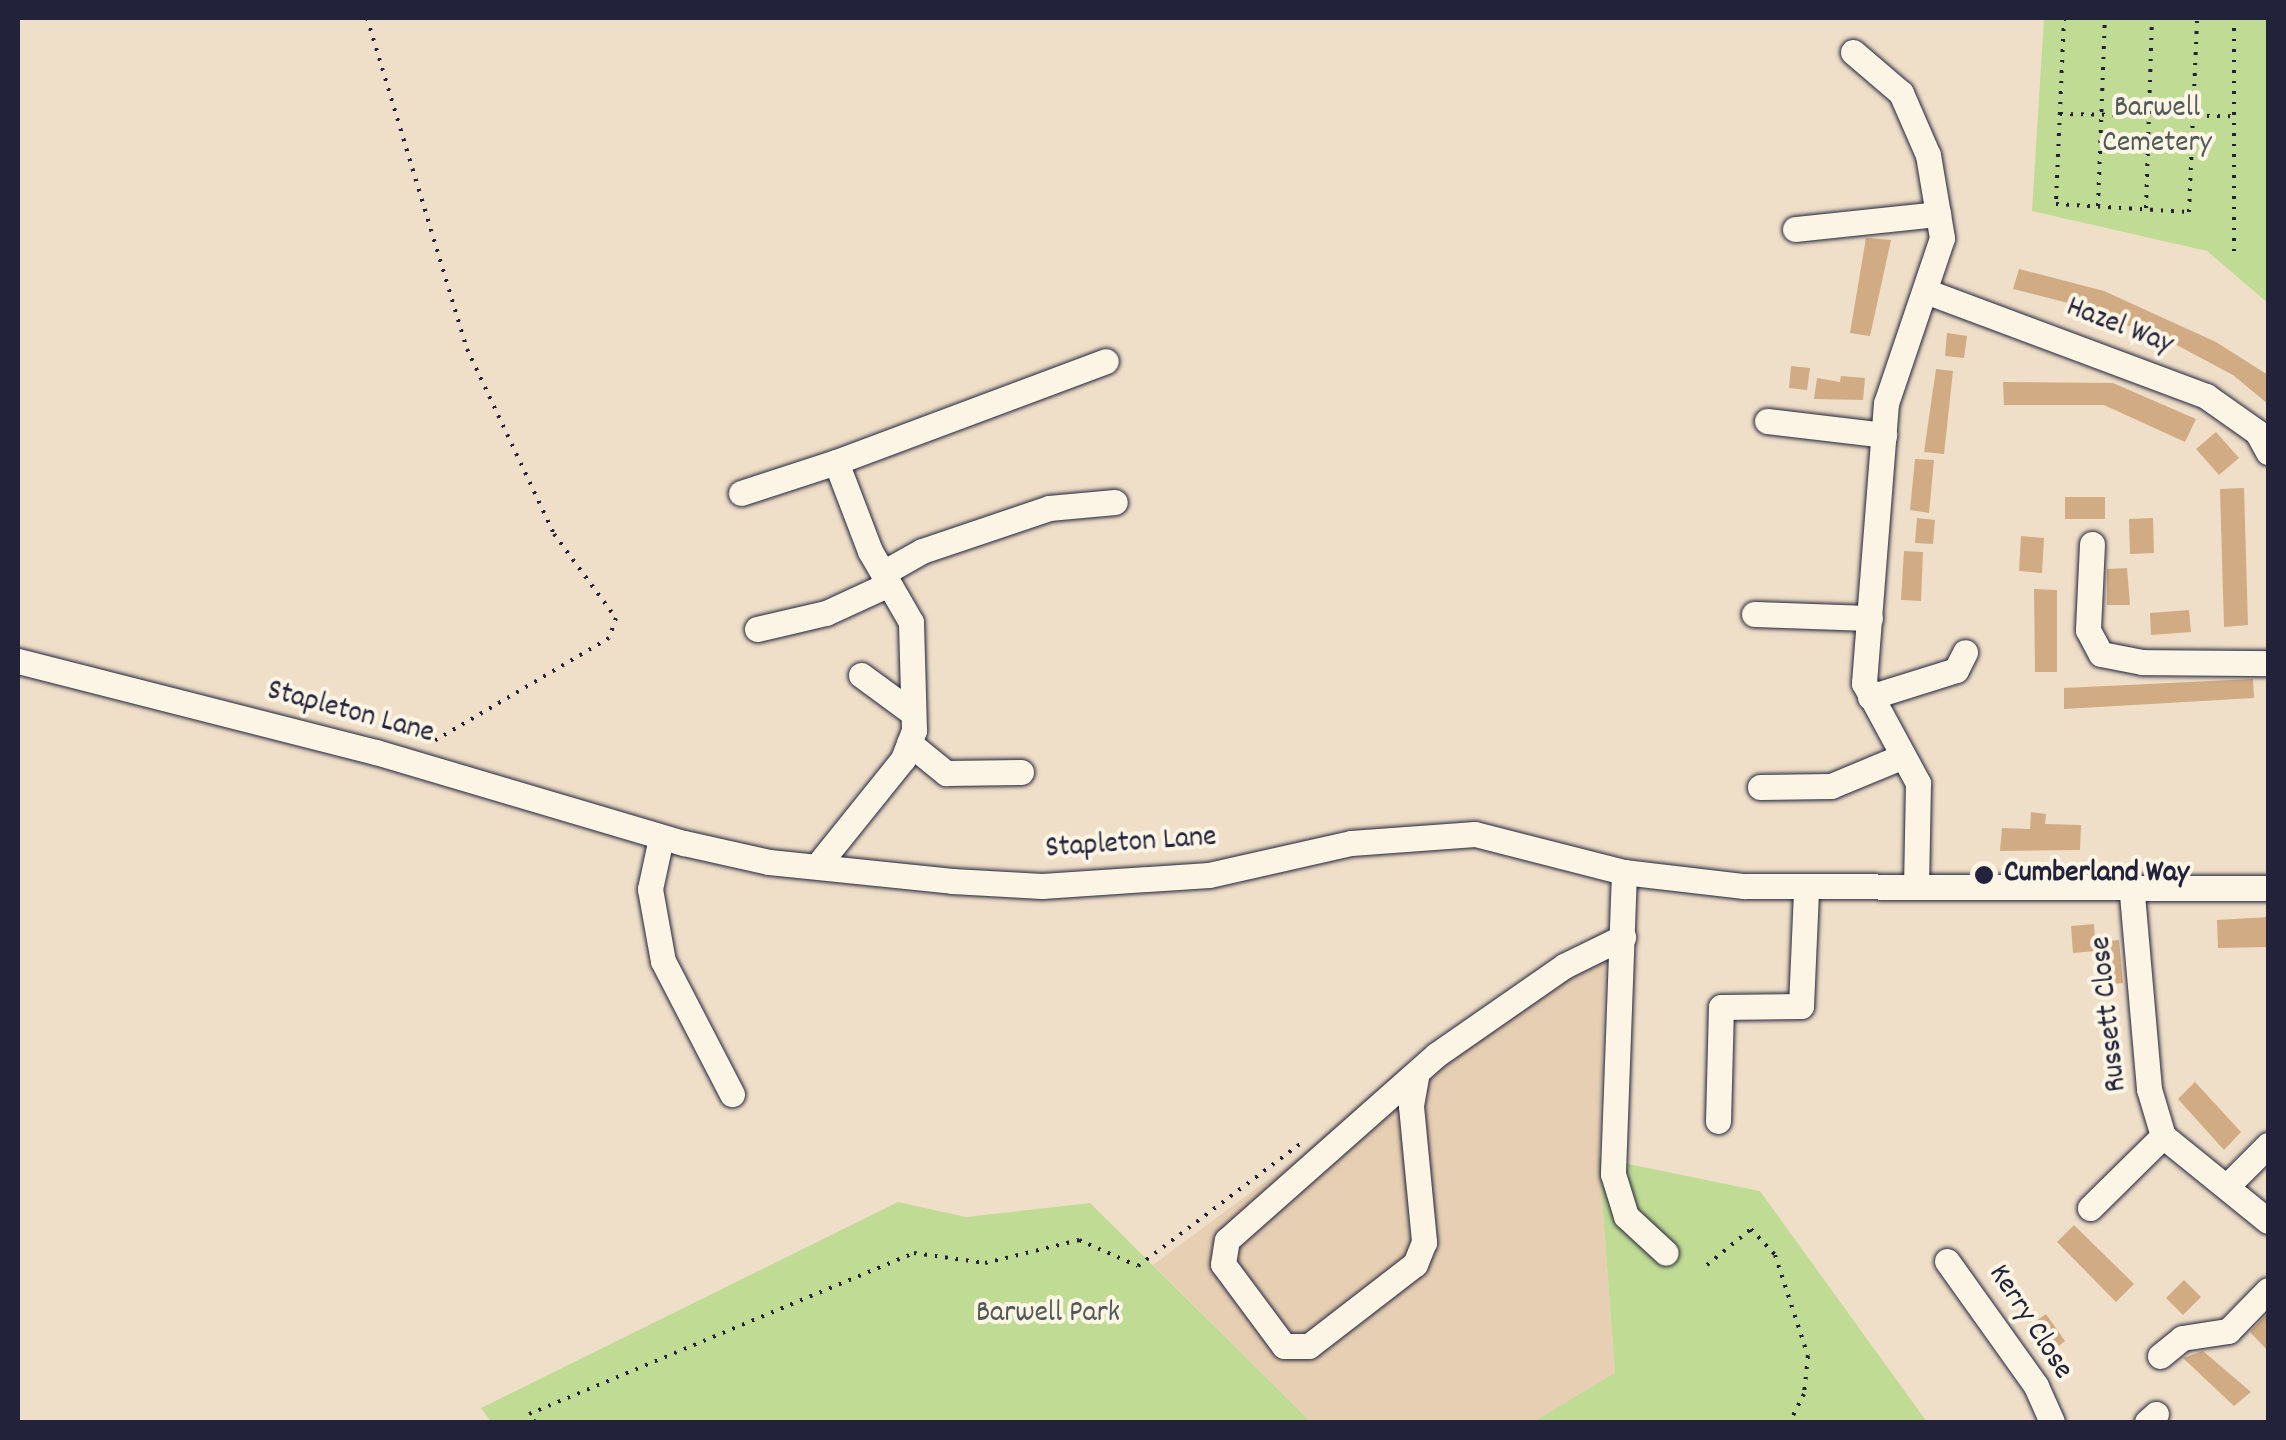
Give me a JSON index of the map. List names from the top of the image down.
{
  "streets": {
    "street": [
      "Hazel Way",
      "Stapleton Lane",
      "Russett Close",
      "Kerry Close"
    ]
  },
  "crossings": [
    ["Stapleton Lane", "Russett Close"]
  ],
  "parks": ["Barwell Cemetery", "Barwell Park"],
  "places": ["Cumberland Way"]
}
